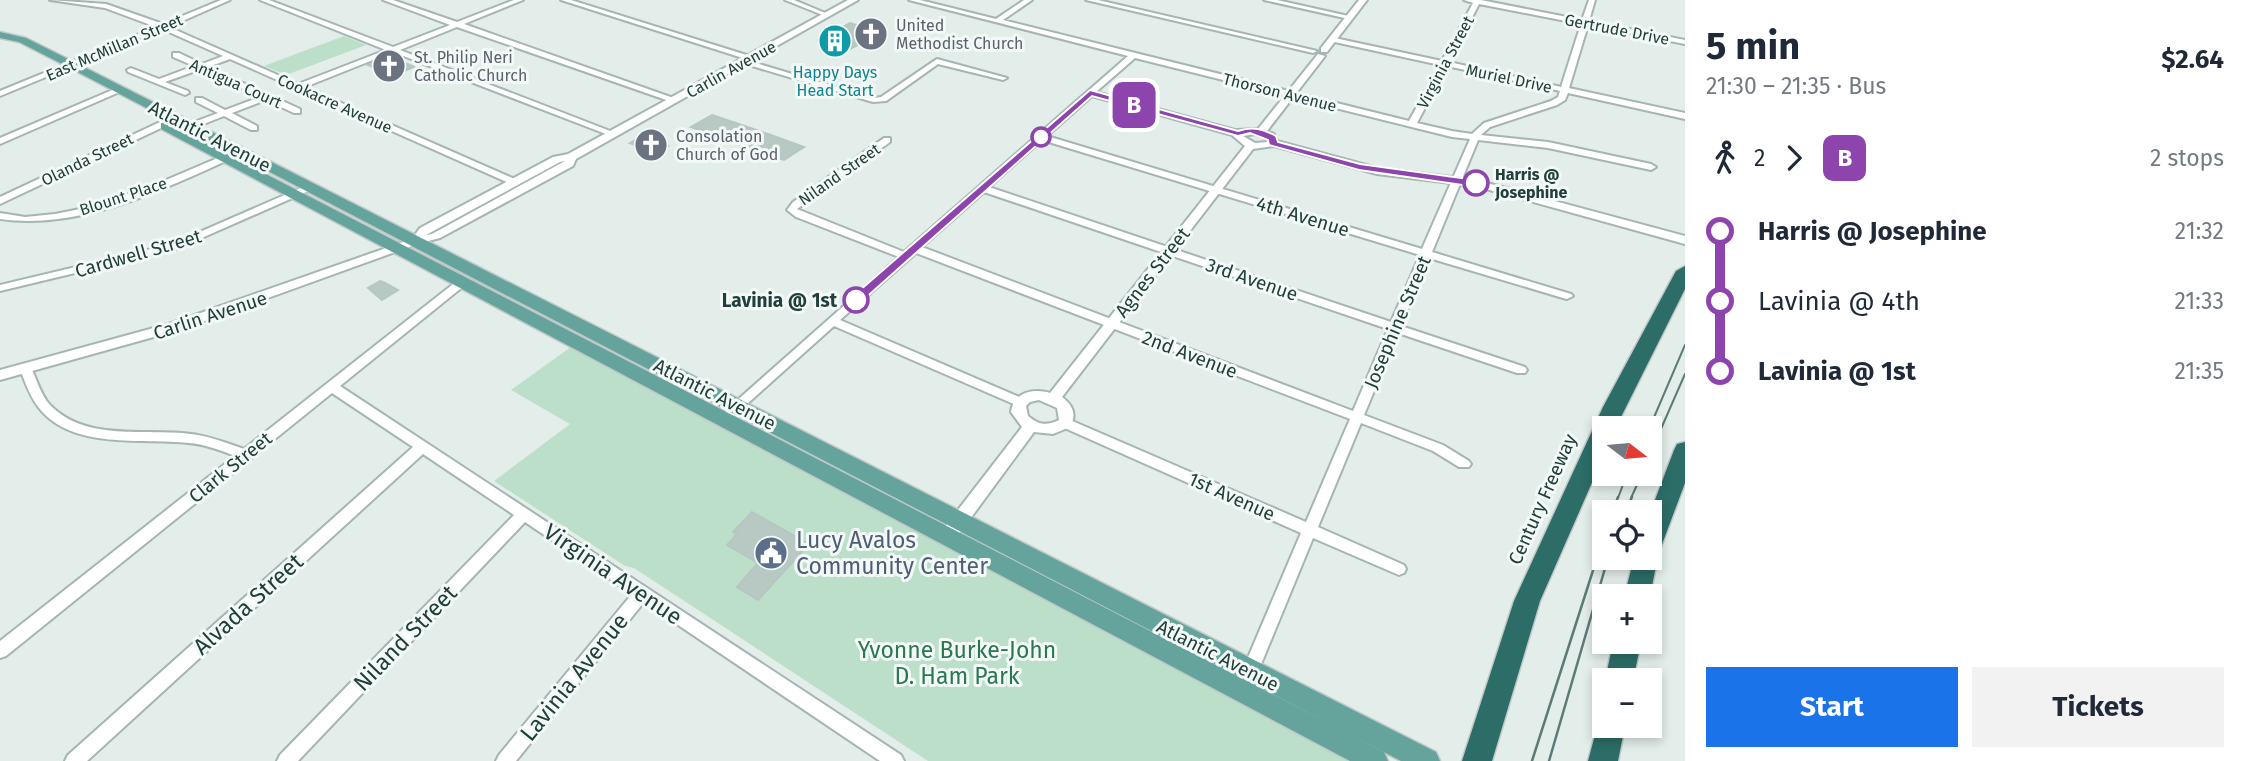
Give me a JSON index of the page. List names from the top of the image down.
{
  "streets": {
    "highway": ["Century Freeway"],
    "main road": ["Atlantic Avenue"],
    "street": [
      "Gertrude Drive",
      "East McMillan Street",
      "Virginia Street",
      "Carlin Avenue",
      "Muriel Drive",
      "Antigua Court",
      "Thorson Avenue",
      "Cookacre Avenue",
      "Olanda Street",
      "Niland Street",
      "Blount Place",
      "4th Avenue",
      "Cardwell Street",
      "Agnes Street",
      "3rd Avenue",
      "Josephine Street",
      "2nd Avenue",
      "Clark Street",
      "1st Avenue",
      "Virginia Avenue",
      "Alvada Street",
      "Lavinia Avenue"
    ]
  },
  "crossings": [
    ["Gertrude Drive", "Virginia Street"],
    ["East McMillan Street", "Cookacre Avenue"],
    ["East McMillan Street", "Atlantic Avenue"],
    ["Virginia Street", "Muriel Drive"],
    ["Virginia Street", "Thorson Avenue"],
    ["Carlin Avenue", "Cookacre Avenue"],
    ["Carlin Avenue", "Atlantic Avenue"],
    ["Thorson Avenue", "Josephine Street"],
    ["Atlantic Avenue", "Olanda Street"],
    ["Atlantic Avenue", "Blount Place"],
    ["Atlantic Avenue", "Cardwell Street"],
    ["Atlantic Avenue", "Josephine Street"],
    ["Atlantic Avenue", "Clark Street"],
    ["Niland Street", "2nd Avenue"],
    ["Niland Street", "Virginia Avenue"],
    ["4th Avenue", "Agnes Street"],
    ["4th Avenue", "Josephine Street"],
    ["Agnes Street", "3rd Avenue"],
    ["Agnes Street", "2nd Avenue"],
    ["Agnes Street", "1st Avenue"],
    ["3rd Avenue", "Josephine Street"],
    ["Josephine Street", "2nd Avenue"],
    ["Josephine Street", "1st Avenue"],
    ["Clark Street", "Virginia Avenue"],
    ["Virginia Avenue", "Alvada Street"],
    ["Virginia Avenue", "Lavinia Avenue"]
  ],
  "parks": ["Yvonne Burke-John D. Ham Park"],
  "places": {
    "church": ["United Methodist Church", "St. Philip Neri Catholic Church", "Consolation Church of God"],
    "building": ["Happy Days Head Start"],
    "other": ["Harris @ Josephine", "Lavinia @ 1st"],
    "public building": ["Lucy Avalos Community Center"]
  },
  "lines": ["bus line B"],
  "north": "right",
  "page": {
    "on_map": "B",
    "heading": ["5 min", "21:30 – 21:35 · Bus", "$2.64"],
    "legs": ["2", "B", "2 stops"],
    "list": [
      {
        "name": "Harris @ Josephine",
        "value": "21:32"
      },
      {
        "name": "Lavinia @ 4th",
        "value": "21:33"
      },
      {
        "name": "Lavinia @ 1st",
        "value": "21:35"
      }
    ],
    "map_buttons": ["+", "−"],
    "buttons": ["Start", "Tickets"]
  }
}
